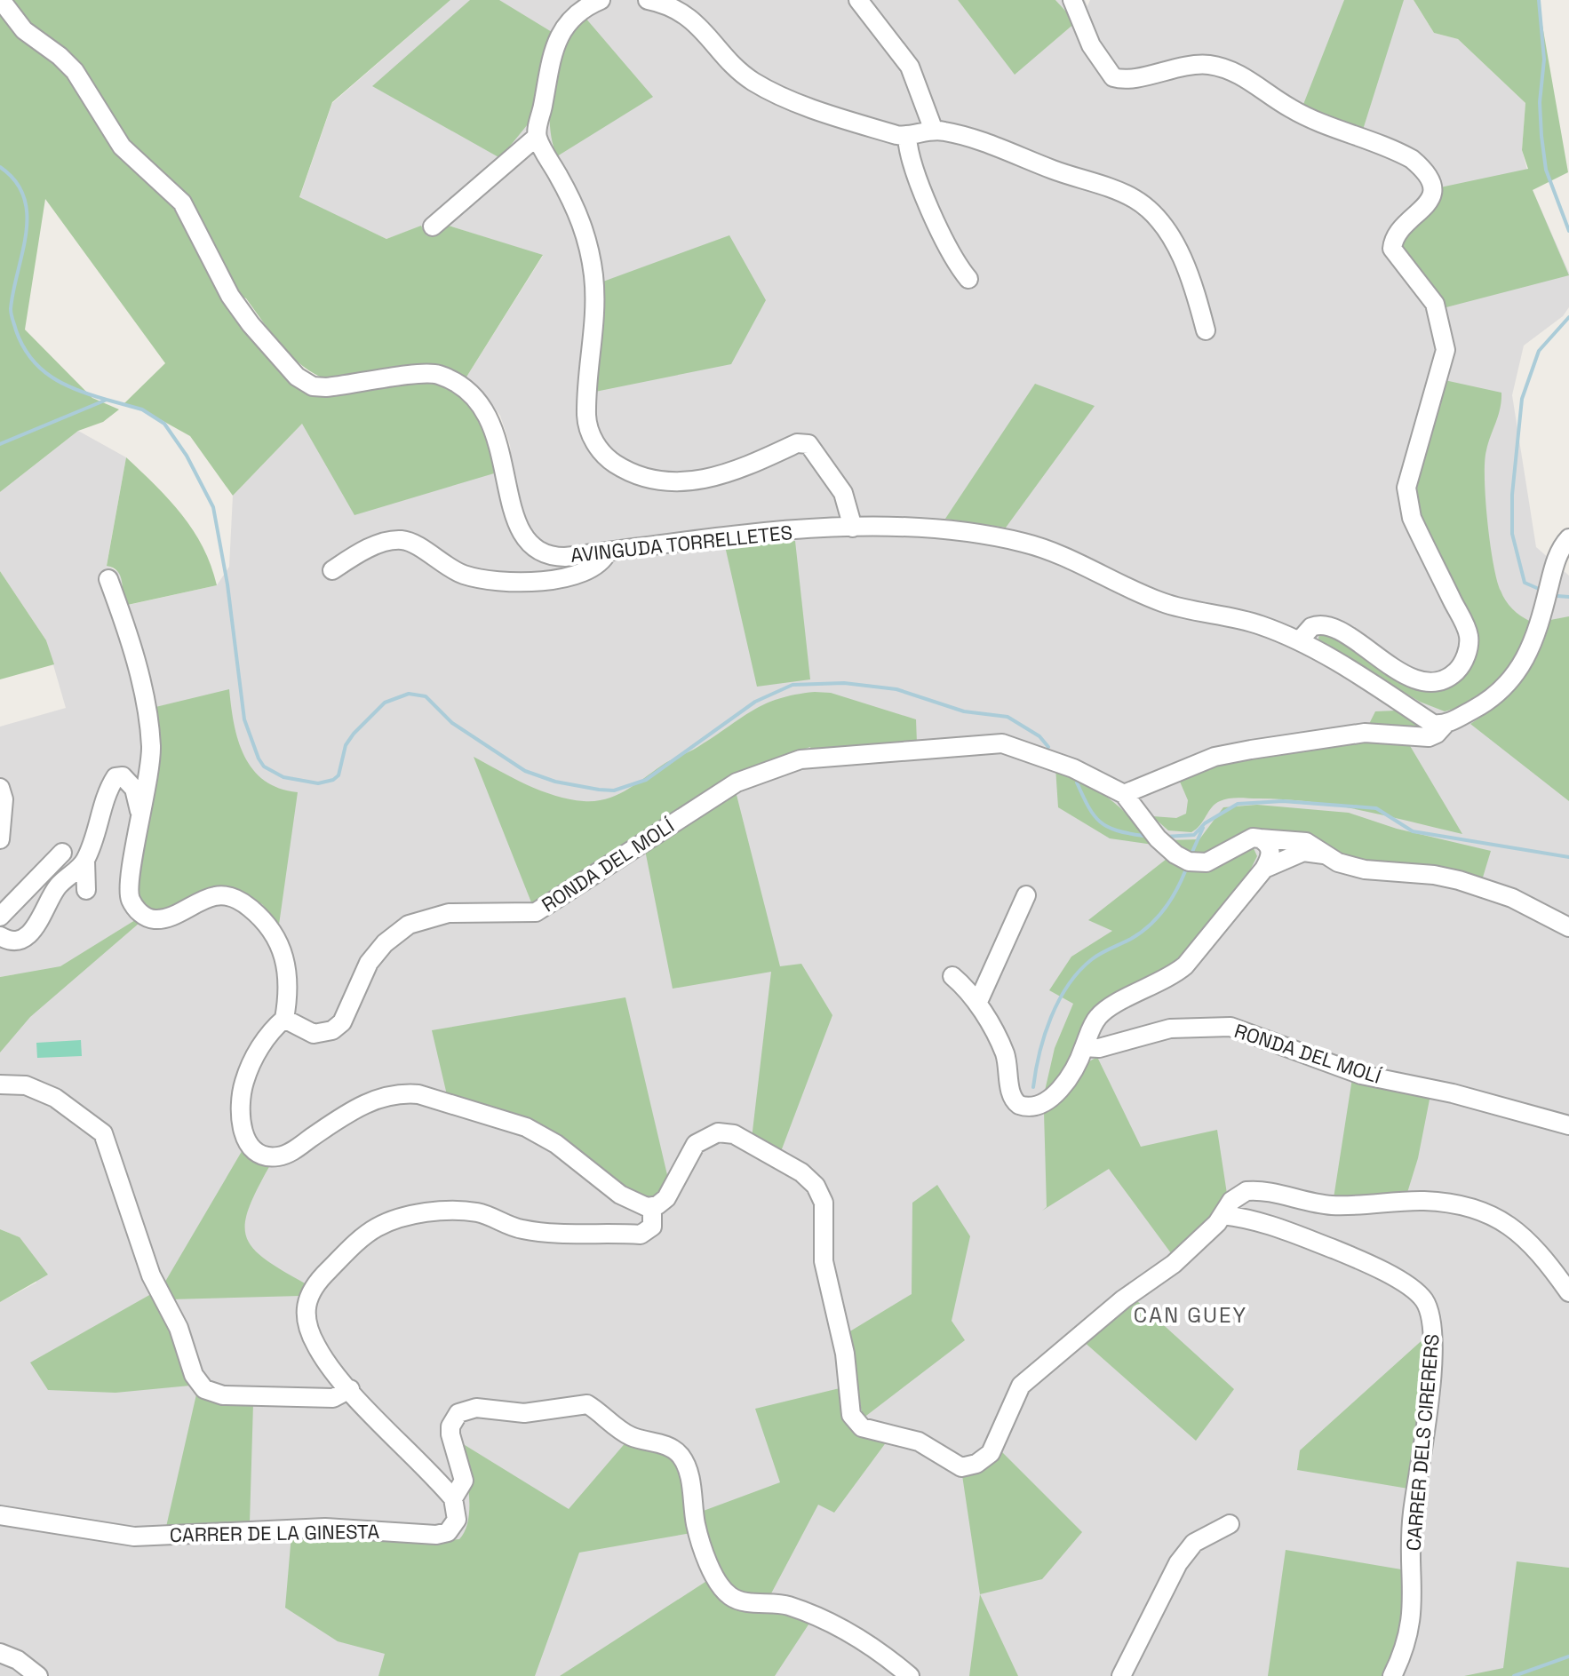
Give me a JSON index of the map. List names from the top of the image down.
{
  "streets": {
    "street": [
      "AVINGUDA TORRELLETES",
      "RONDA DEL MOLÍ",
      "CARRER DELS CIRERERS",
      "CARRER DE LA GINESTA"
    ]
  },
  "districts": ["CAN GUEY"]
}
